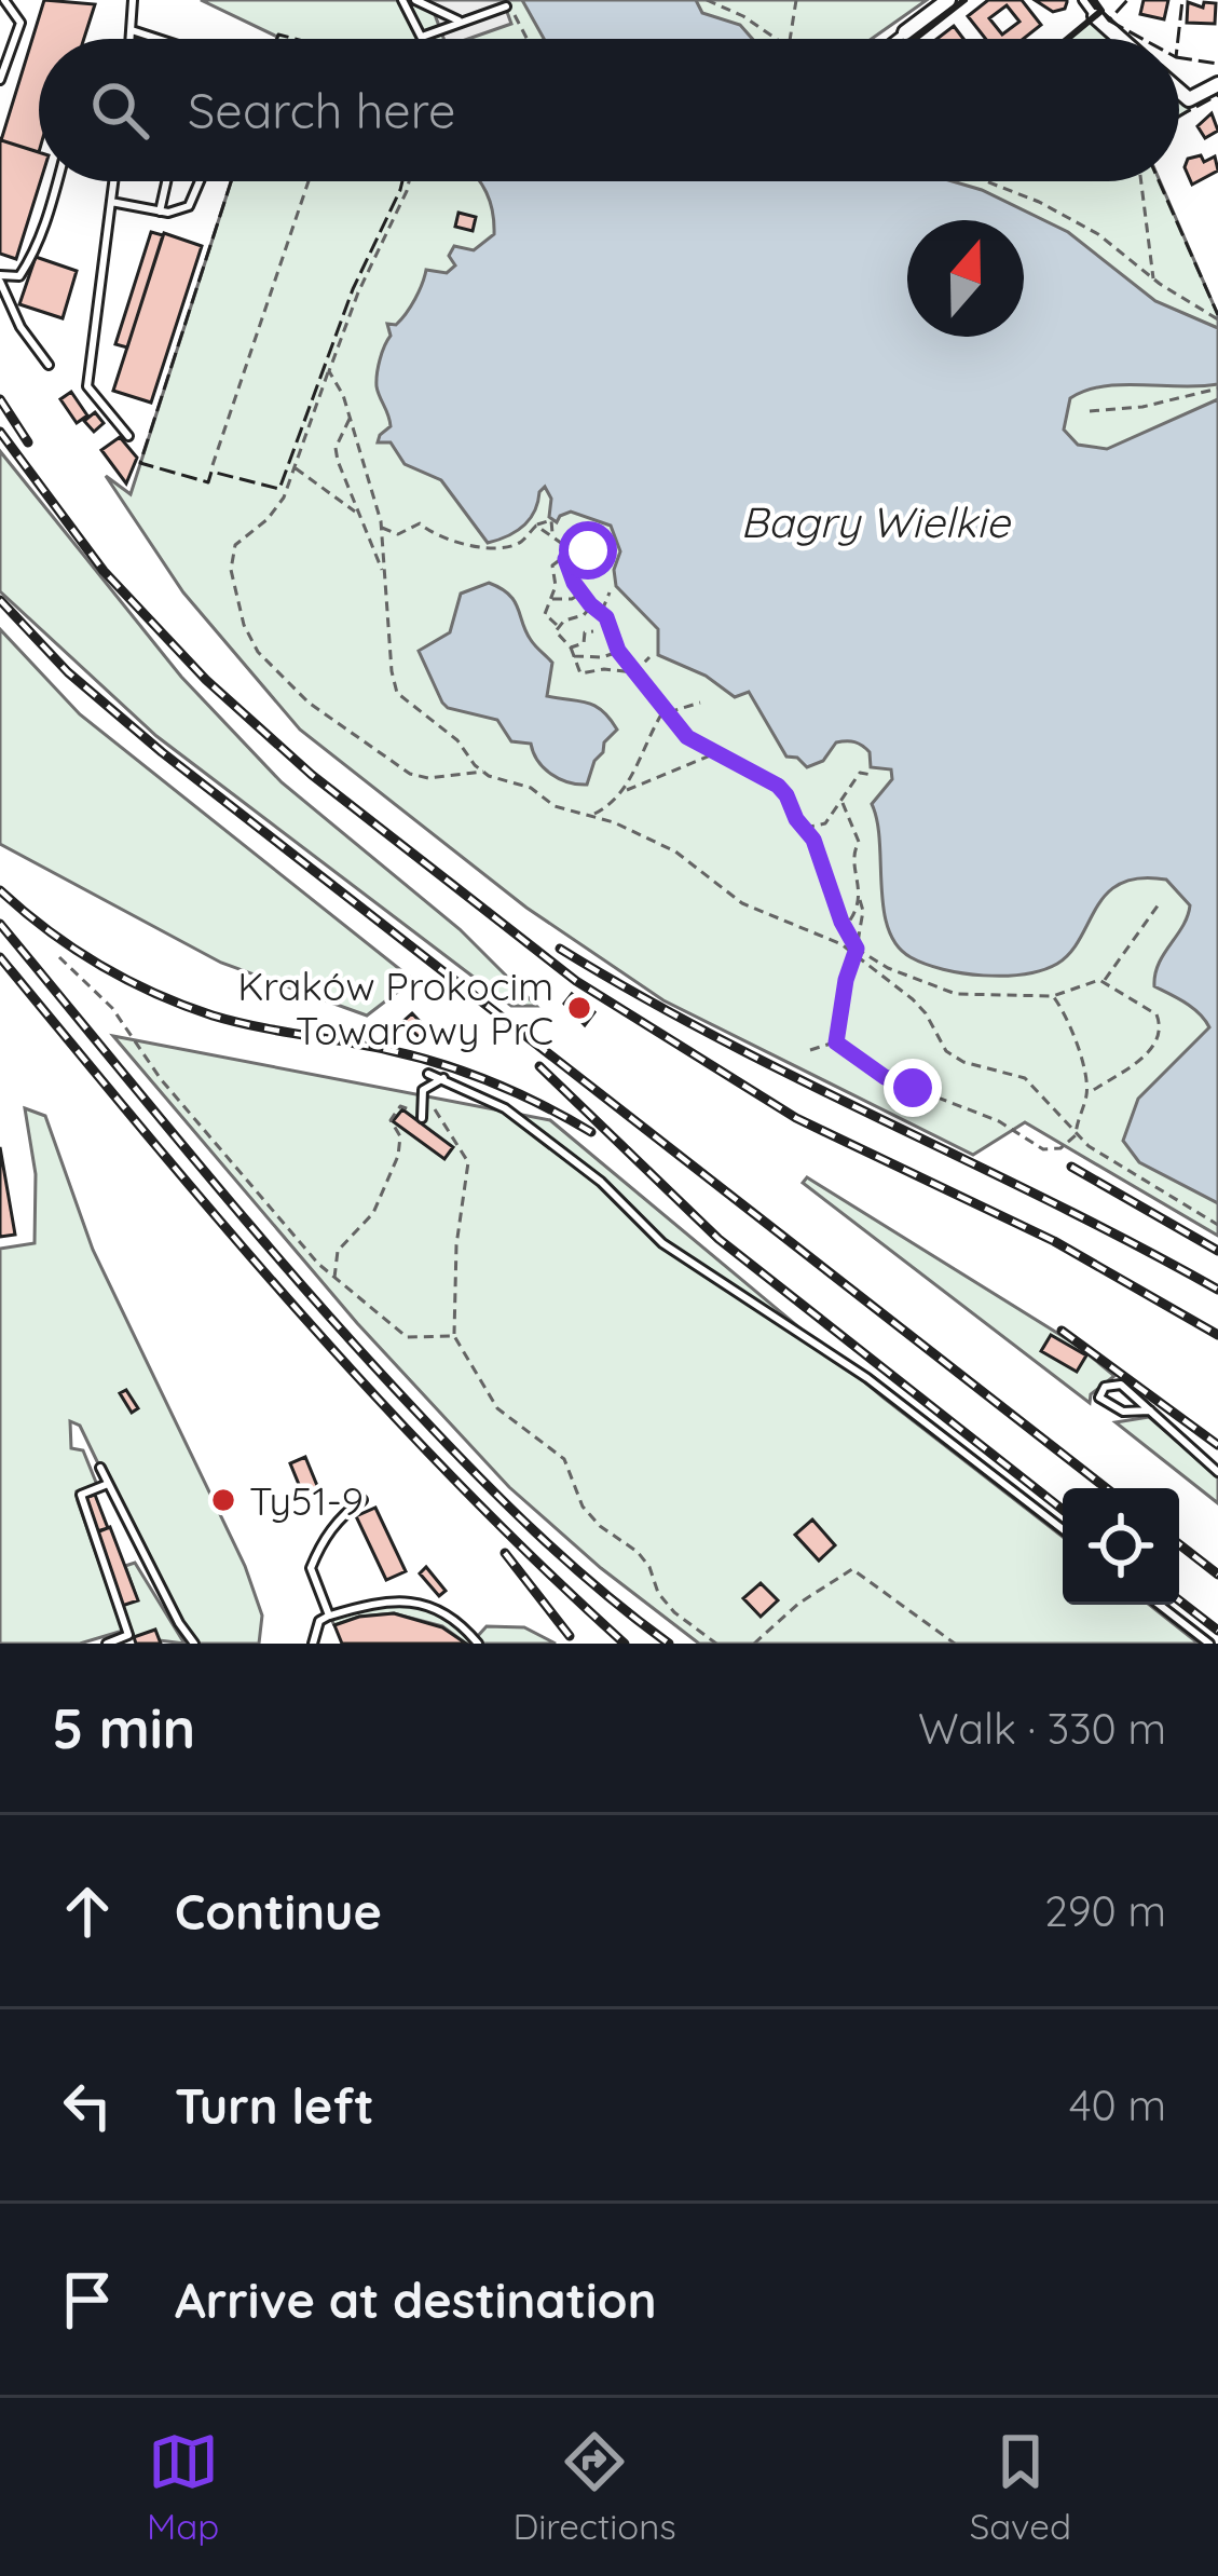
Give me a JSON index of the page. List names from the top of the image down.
{
  "water": ["Bagry Wielkie"],
  "places": ["Kraków Prokocim Towarowy PrC", "Ty51-9"],
  "north": "top",
  "page": {
    "search": "Search here",
    "heading": ["5 min", "Walk · 330 m"],
    "list": [
      ["Continue", "290 m"],
      ["Turn left", "40 m"],
      "Arrive at destination"
    ],
    "nav": ["Map", "Directions", "Saved"]
  }
}
